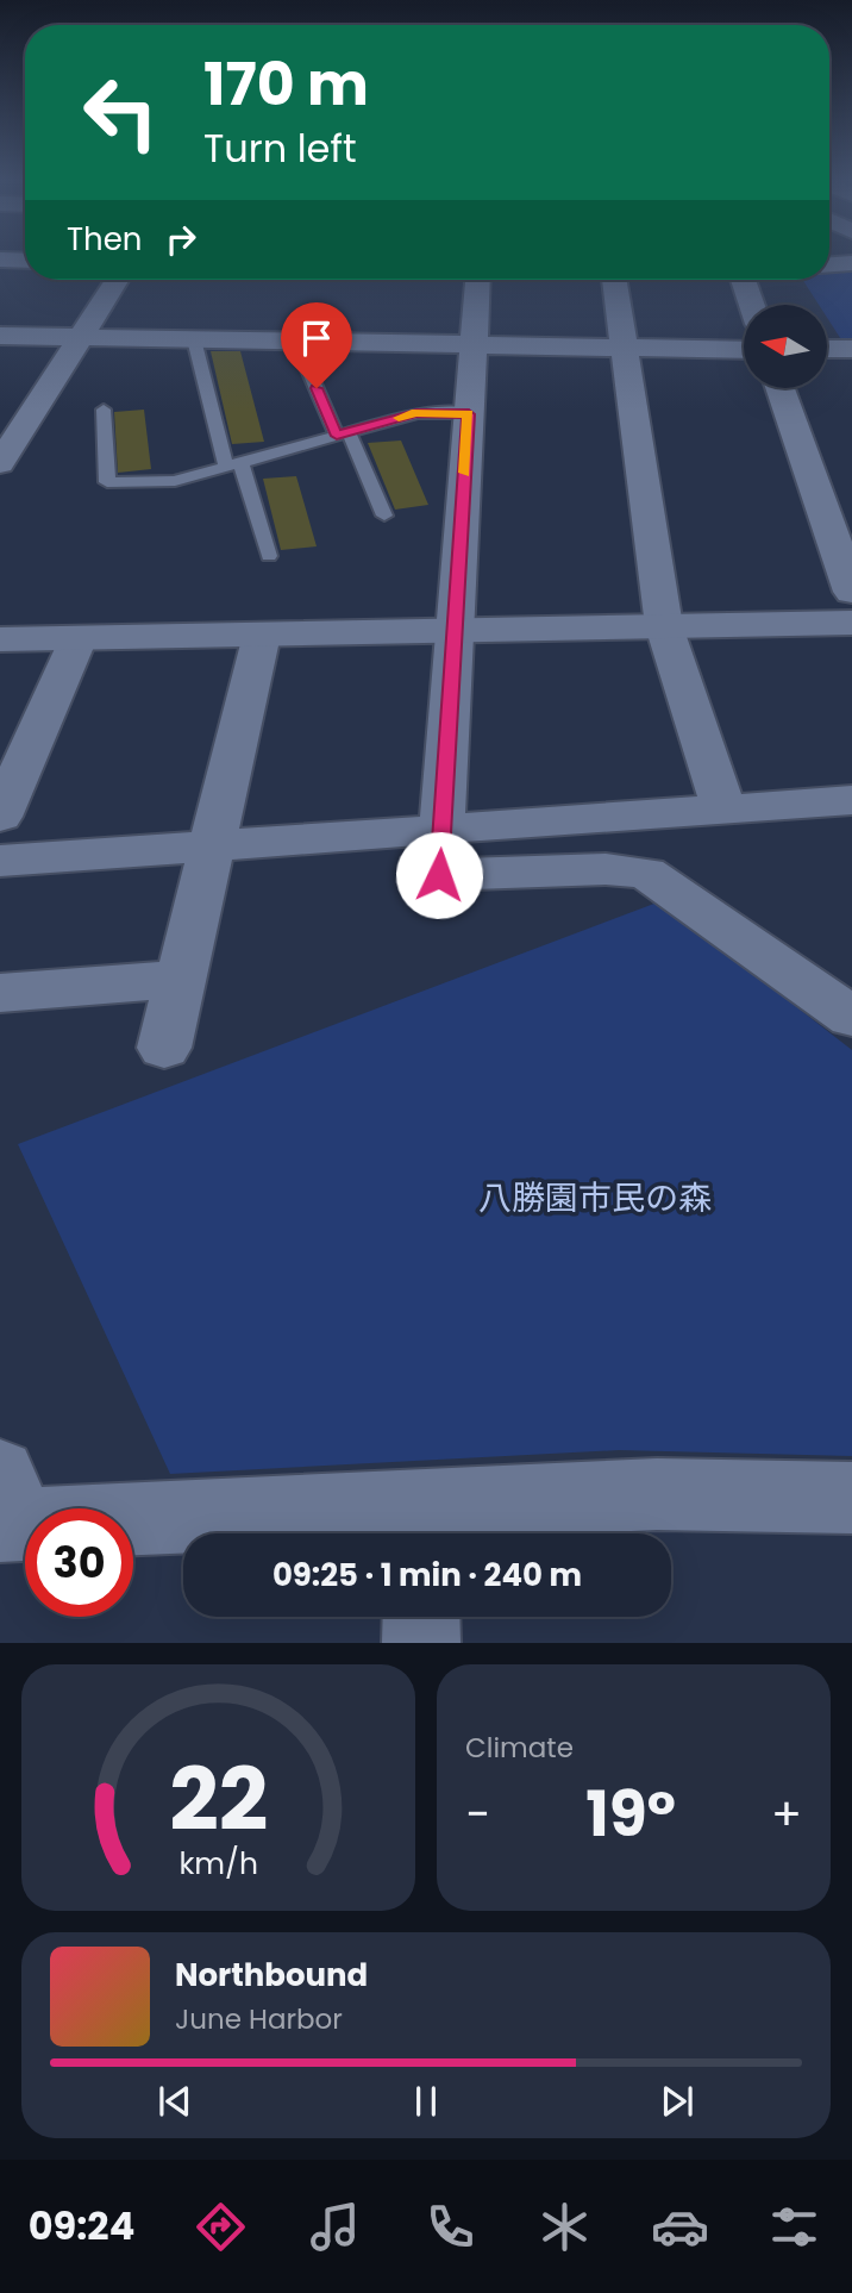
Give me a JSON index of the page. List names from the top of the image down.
{
  "parks": ["八勝園市民の森"],
  "north": "left",
  "page": {
    "turn": ["170 m", "Turn left"],
    "then": "Then",
    "limit": "30",
    "trip": "09:25 · 1 min · 240 m",
    "tile": "Climate",
    "heat": ["−", "19°", "+"],
    "song": ["Northbound", "June Harbor"],
    "tabs": "09:24",
    "gauge": ["22", "km/h"]
  }
}
